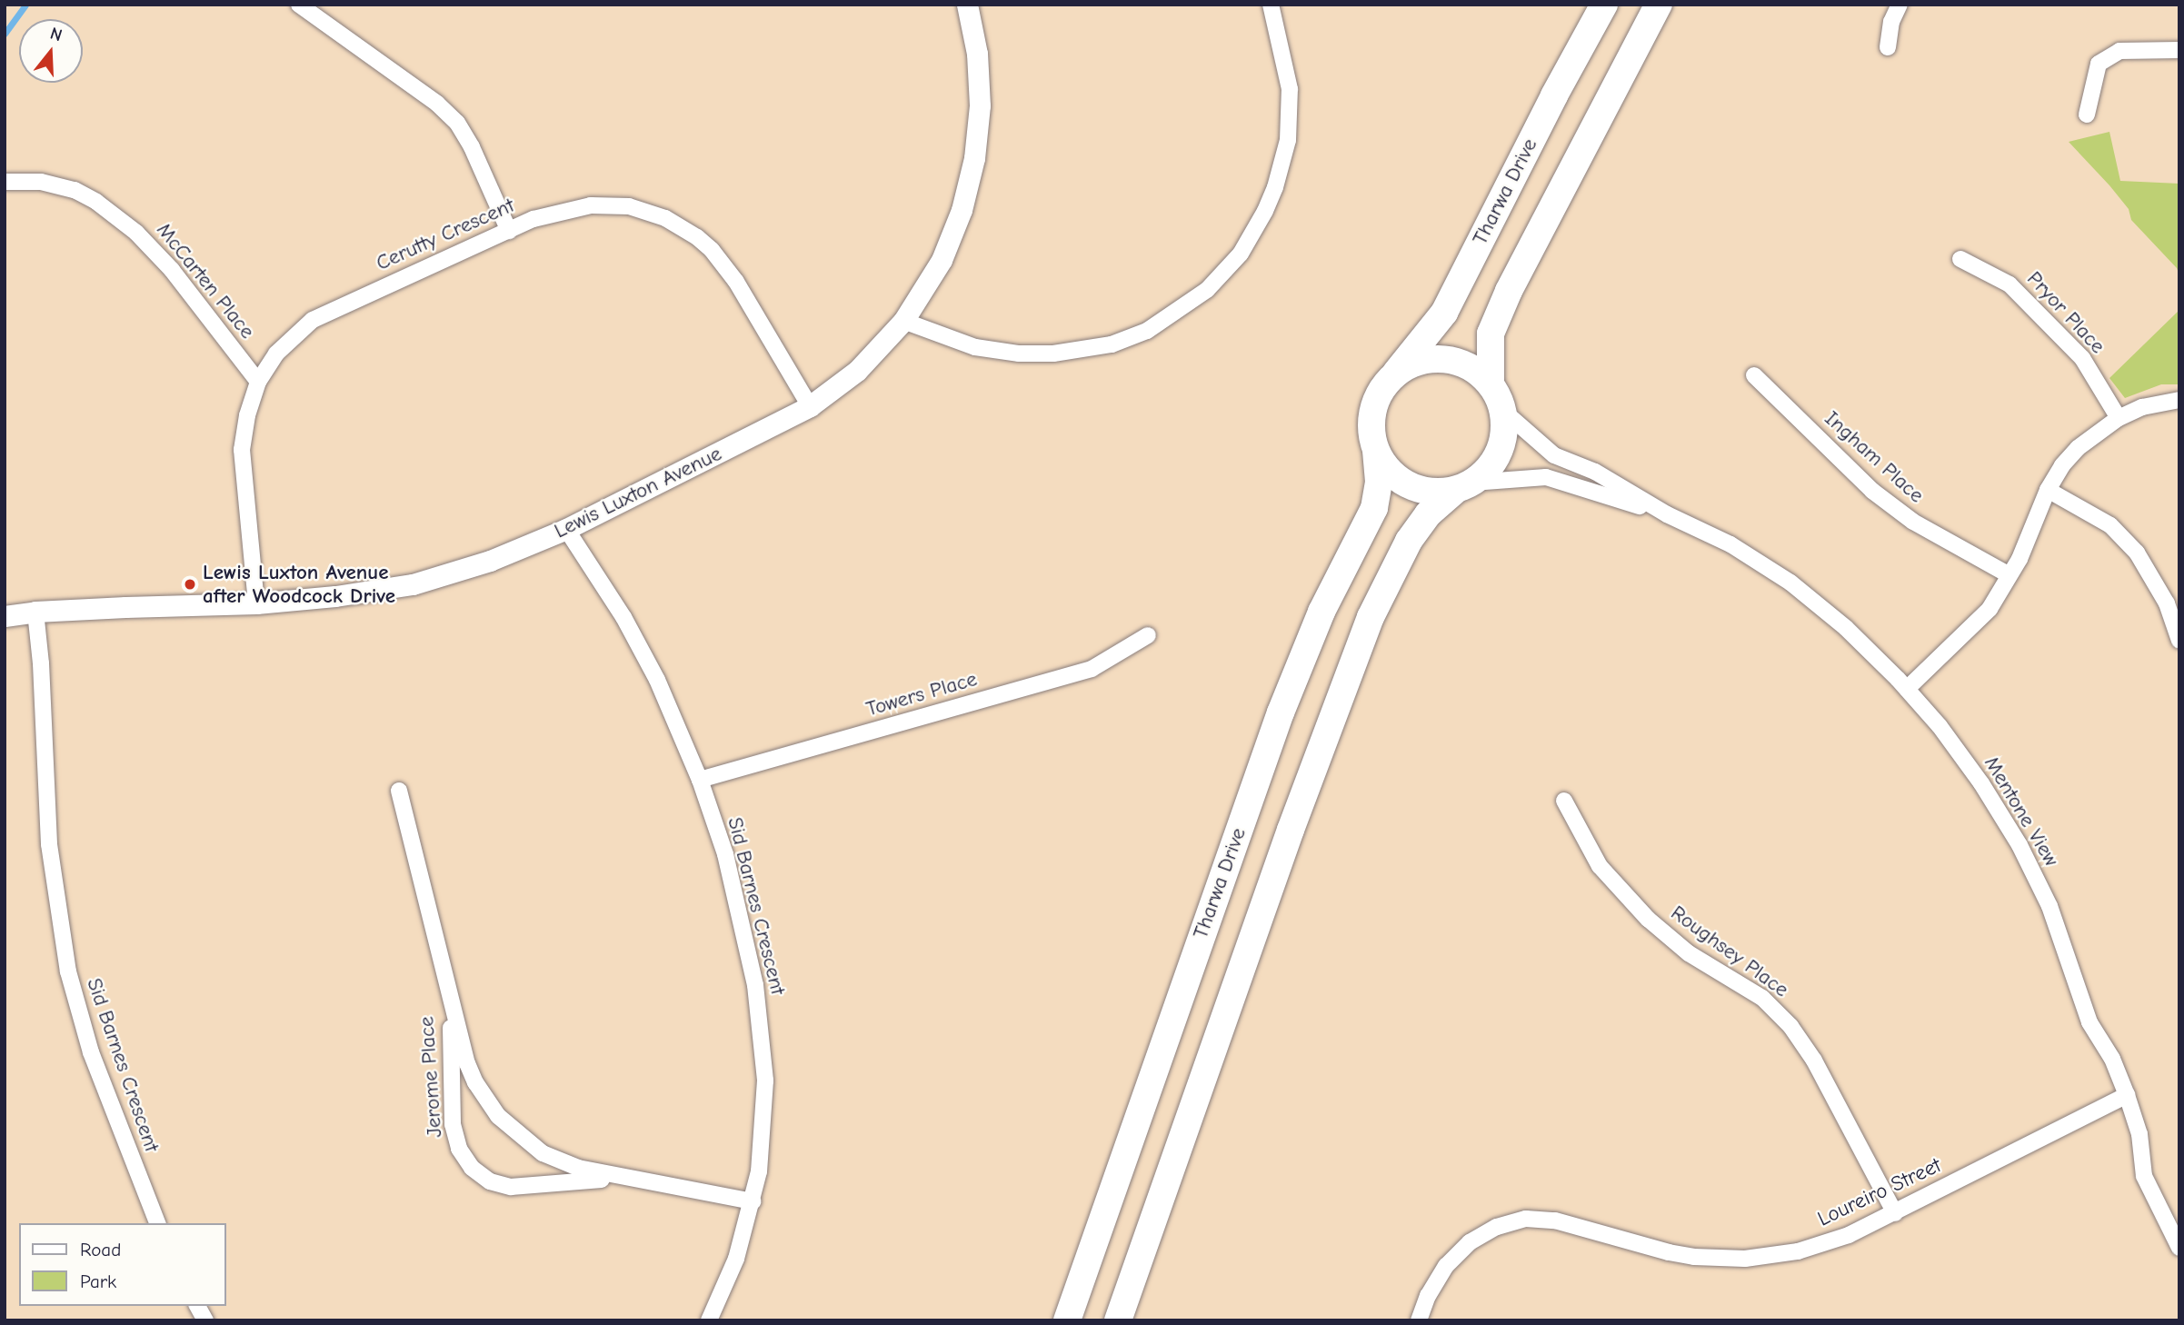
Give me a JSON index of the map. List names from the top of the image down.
{
  "streets": {
    "main road": ["Tharwa Drive"],
    "street": [
      "Cerutty Crescent",
      "McCarten Place",
      "Pryor Place",
      "Ingham Place",
      "Lewis Luxton Avenue",
      "Towers Place",
      "Mentone View",
      "Sid Barnes Crescent",
      "Roughsey Place",
      "Jerome Place",
      "Loureiro Street"
    ]
  },
  "crossings": [
    ["Tharwa Drive", "Mentone View"],
    ["Cerutty Crescent", "McCarten Place"],
    ["Cerutty Crescent", "Lewis Luxton Avenue"],
    ["Lewis Luxton Avenue", "Sid Barnes Crescent"],
    ["Towers Place", "Sid Barnes Crescent"],
    ["Mentone View", "Loureiro Street"],
    ["Sid Barnes Crescent", "Jerome Place"],
    ["Roughsey Place", "Loureiro Street"]
  ],
  "places": ["Lewis Luxton Avenue after Woodcock Drive"],
  "legend": ["Road", "Park"],
  "north": "top"
}
